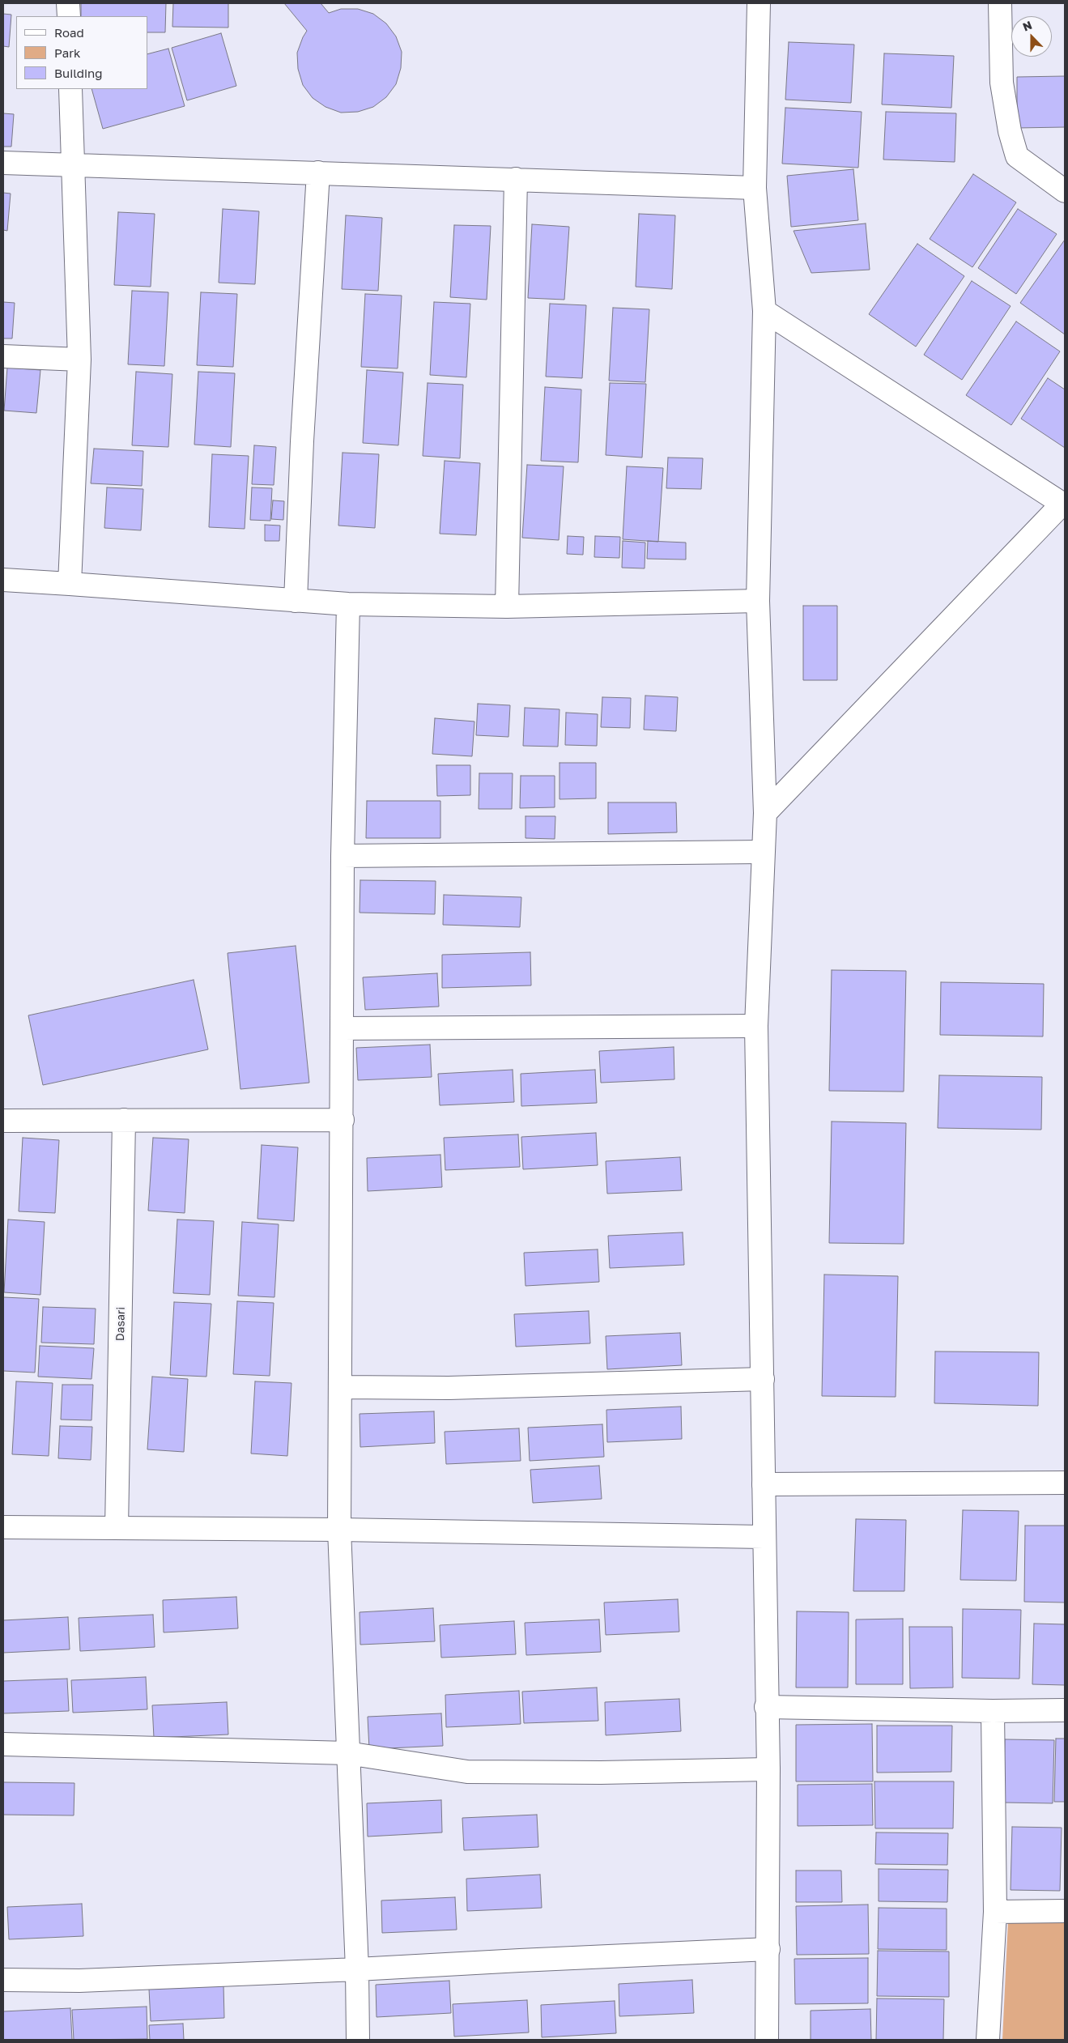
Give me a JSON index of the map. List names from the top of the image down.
{
  "streets": {
    "street": ["Dasari"]
  },
  "legend": ["Road", "Park", "Building"],
  "north": "top"
}
